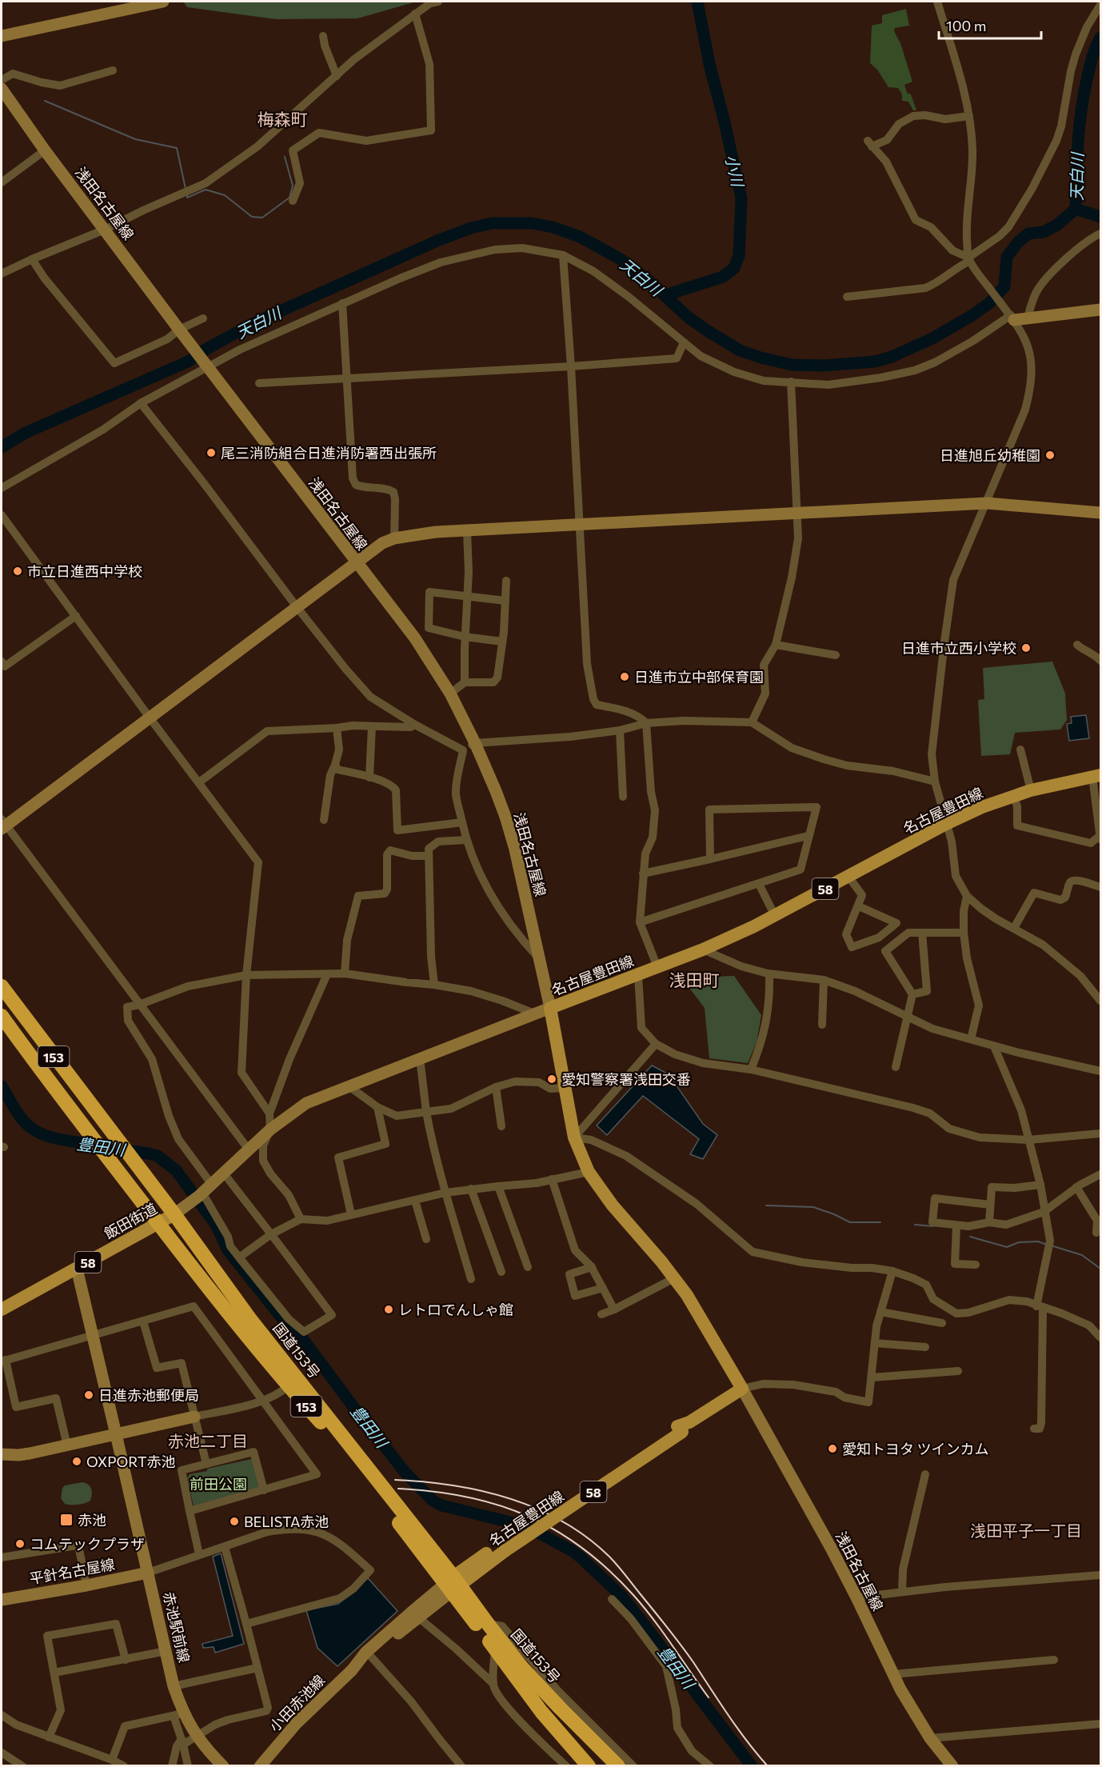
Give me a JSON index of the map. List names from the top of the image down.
{
  "streets": {
    "highway": ["153", "国道153号"],
    "main road": ["名古屋豊田線", "58", "飯田街道"],
    "street": [
      "浅田名古屋線",
      "平針名古屋線",
      "赤池駅前線",
      "小田赤池線"
    ]
  },
  "crossings": [
    ["浅田名古屋線", "名古屋豊田線"],
    ["名古屋豊田線", "国道153号"],
    ["名古屋豊田線", "小田赤池線"],
    ["飯田街道", "国道153号"],
    ["飯田街道", "赤池駅前線"],
    ["国道153号", "小田赤池線"],
    ["平針名古屋線", "赤池駅前線"]
  ],
  "districts": [
    "梅森町",
    "浅田町",
    "赤池二丁目",
    "浅田平子一丁目"
  ],
  "water": ["小川", "天白川", "豊田川"],
  "parks": ["前田公園"],
  "places": {
    "other": [
      "尾三消防組合日進消防署西出張所",
      "日進旭丘幼稚園",
      "市立日進西中学校",
      "日進市立西小学校",
      "日進市立中部保育園",
      "愛知警察署浅田交番",
      "レトロでんしゃ館",
      "日進赤池郵便局",
      "愛知トヨタ ツインカム",
      "OXPORT赤池",
      "BELISTA赤池",
      "コムテックプラザ"
    ],
    "transit": ["赤池"]
  },
  "scale_bar": "100 m"
}
